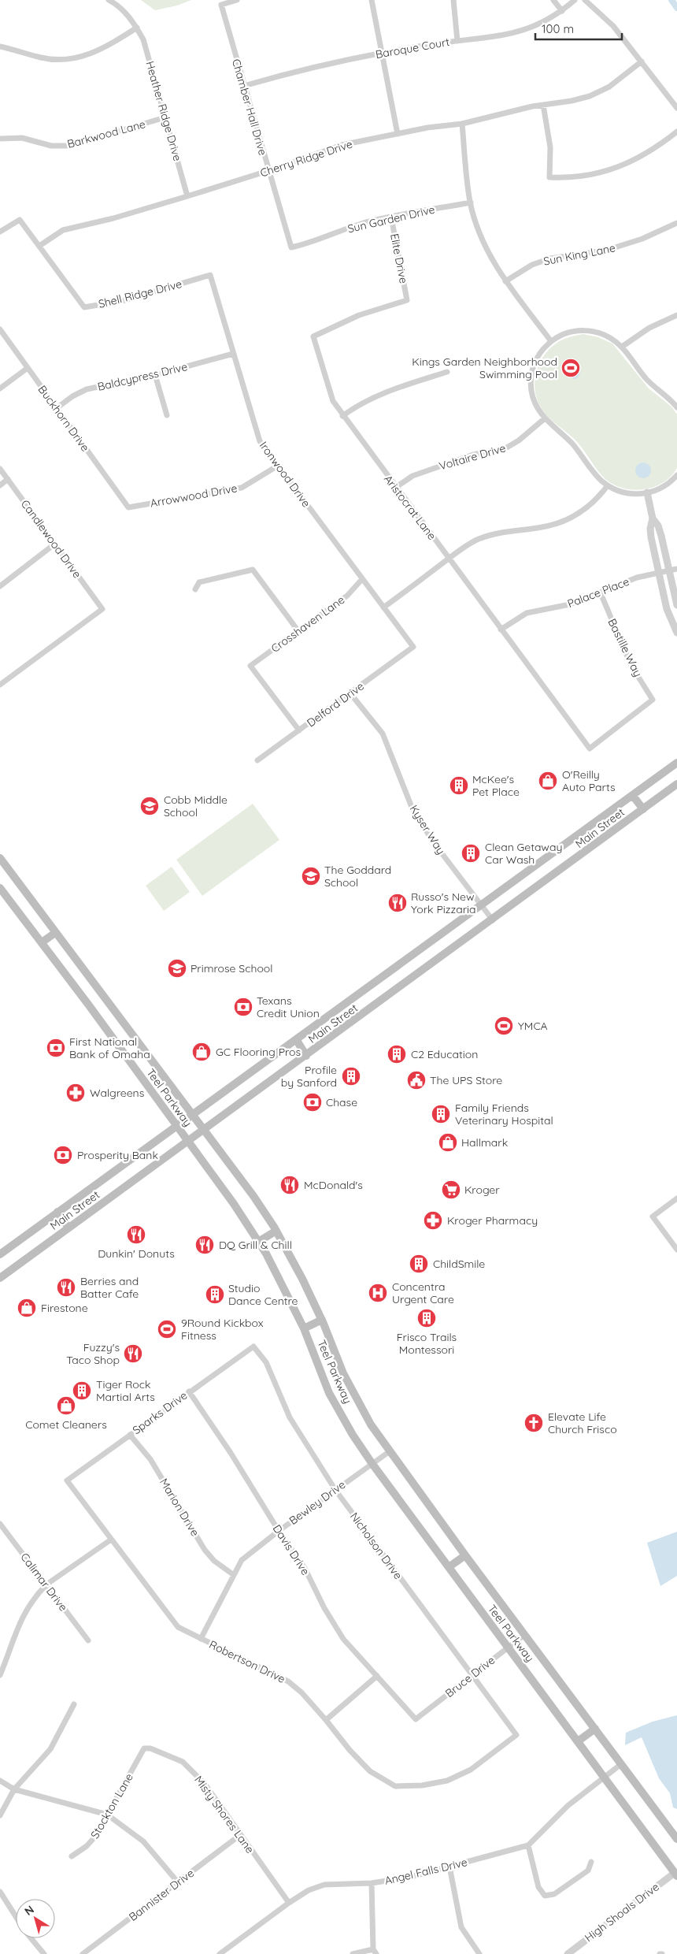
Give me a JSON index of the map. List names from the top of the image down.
{
  "streets": {
    "main road": ["Main Street", "Teel Parkway"],
    "street": [
      "Baroque Court",
      "Chamber Hall Drive",
      "Heather Ridge Drive",
      "Barkwood Lane",
      "Cherry Ridge Drive",
      "Sun Garden Drive",
      "Sun King Lane",
      "Elite Drive",
      "Shell Ridge Drive",
      "Baldcypress Drive",
      "Buckhorn Drive",
      "Voltaire Drive",
      "Ironwood Drive",
      "Arrowwood Drive",
      "Aristocrat Lane",
      "Candlewood Drive",
      "Palace Place",
      "Crosshaven Lane",
      "Bastille Way",
      "Delford Drive",
      "Kyser Way",
      "Sparks Drive",
      "Bewley Drive",
      "Marion Drive",
      "Nicholson Drive",
      "Davis Drive",
      "Calimar Drive",
      "Robertson Drive",
      "Bruce Drive",
      "Stockton Lane",
      "Misty Shores Lane",
      "Angel Falls Drive",
      "Bannister Drive",
      "High Shoals Drive"
    ]
  },
  "crossings": [
    ["Baroque Court", "Chamber Hall Drive"],
    ["Chamber Hall Drive", "Cherry Ridge Drive"],
    ["Chamber Hall Drive", "Sun Garden Drive"],
    ["Heather Ridge Drive", "Barkwood Lane"],
    ["Heather Ridge Drive", "Cherry Ridge Drive"],
    ["Cherry Ridge Drive", "Shell Ridge Drive"],
    ["Sun Garden Drive", "Elite Drive"],
    ["Elite Drive", "Aristocrat Lane"],
    ["Shell Ridge Drive", "Ironwood Drive"],
    ["Baldcypress Drive", "Buckhorn Drive"],
    ["Baldcypress Drive", "Ironwood Drive"],
    ["Buckhorn Drive", "Arrowwood Drive"],
    ["Voltaire Drive", "Aristocrat Lane"],
    ["Ironwood Drive", "Arrowwood Drive"],
    ["Ironwood Drive", "Crosshaven Lane"],
    ["Ironwood Drive", "Delford Drive"],
    ["Aristocrat Lane", "Palace Place"],
    ["Aristocrat Lane", "Bastille Way"],
    ["Palace Place", "Bastille Way"],
    ["Crosshaven Lane", "Delford Drive"],
    ["Delford Drive", "Kyser Way"],
    ["Main Street", "Kyser Way"],
    ["Main Street", "Teel Parkway"],
    ["Teel Parkway", "Bewley Drive"],
    ["Teel Parkway", "Bruce Drive"],
    ["Teel Parkway", "Angel Falls Drive"],
    ["Teel Parkway", "High Shoals Drive"],
    ["Sparks Drive", "Marion Drive"],
    ["Sparks Drive", "Nicholson Drive"],
    ["Sparks Drive", "Davis Drive"],
    ["Sparks Drive", "Robertson Drive"],
    ["Bewley Drive", "Marion Drive"],
    ["Bewley Drive", "Nicholson Drive"],
    ["Bewley Drive", "Davis Drive"],
    ["Bewley Drive", "Robertson Drive"],
    ["Nicholson Drive", "Robertson Drive"],
    ["Nicholson Drive", "Bruce Drive"],
    ["Davis Drive", "Bruce Drive"],
    ["Stockton Lane", "Misty Shores Lane"],
    ["Misty Shores Lane", "Angel Falls Drive"],
    ["Misty Shores Lane", "Bannister Drive"]
  ],
  "places": {
    "sports": ["Kings Garden Neighborhood Swimming Pool", "YMCA", "9Round Kickbox Fitness"],
    "shop": [
      "O'Reilly Auto Parts",
      "GC Flooring Pros",
      "Hallmark",
      "Firestone",
      "Comet Cleaners"
    ],
    "building": [
      "McKee's Pet Place",
      "Clean Getaway Car Wash",
      "C2 Education",
      "Profile by Sanford",
      "Family Friends Veterinary Hospital",
      "ChildSmile",
      "Studio Dance Centre",
      "Frisco Trails Montessori",
      "Tiger Rock Martial Arts"
    ],
    "school or university": ["Cobb Middle School", "The Goddard School", "Primrose School"],
    "restaurant": [
      "Russo's New York Pizzaria",
      "McDonald's",
      "Dunkin' Donuts",
      "DQ Grill & Chill",
      "Berries and Batter Cafe",
      "Fuzzy's Taco Shop"
    ],
    "bank": [
      "Texans Credit Union",
      "First National Bank of Omaha",
      "Chase",
      "Prosperity Bank"
    ],
    "public building": ["The UPS Store"],
    "pharmacy": ["Walgreens", "Kroger Pharmacy"],
    "supermarket": ["Kroger"],
    "hospital": ["Concentra Urgent Care"],
    "church": ["Elevate Life Church Frisco"]
  },
  "scale_bar": "100 m",
  "north": "top left"
}
